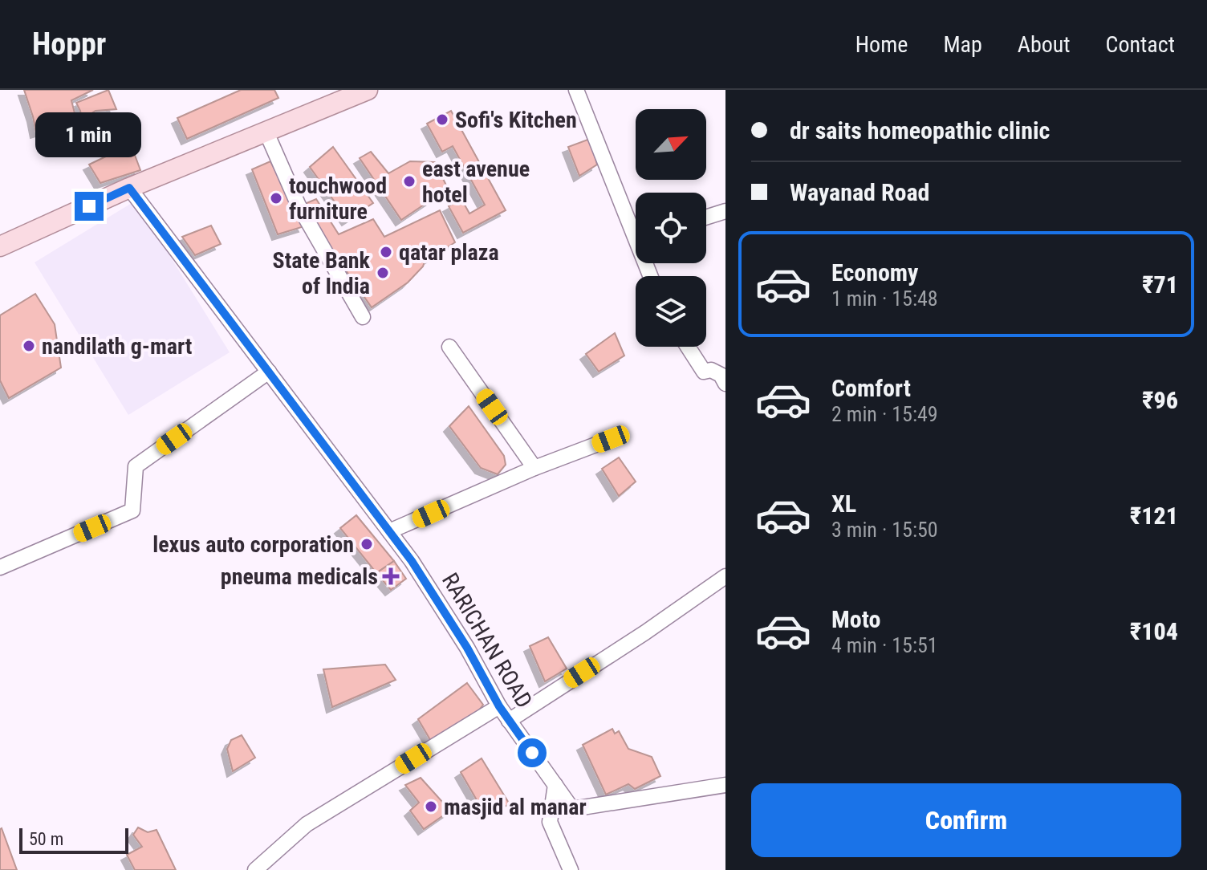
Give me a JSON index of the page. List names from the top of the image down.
{
  "streets": {
    "street": ["RARICHAN ROAD"]
  },
  "places": {
    "other": [
      "Sofi's Kitchen",
      "east avenue hotel",
      "touchwood furniture",
      "qatar plaza",
      "State Bank of India",
      "nandilath g-mart",
      "lexus auto corporation",
      "masjid al manar"
    ],
    "health": ["pneuma medicals"]
  },
  "scale_bar": "50 m",
  "north": "top right",
  "page": {
    "header": "Hoppr",
    "nav": [
      "Home",
      "Map",
      "About",
      "Contact"
    ],
    "banner": ["dr saits homeopathic clinic", "Wayanad Road"],
    "bubble": "1 min",
    "list": [
      {
        "name": "Economy",
        "note": "1 min · 15:48",
        "value": "₹71"
      },
      {
        "name": "Comfort",
        "note": "2 min · 15:49",
        "value": "₹96"
      },
      {
        "name": "XL",
        "note": "3 min · 15:50",
        "value": "₹121"
      },
      {
        "name": "Moto",
        "note": "4 min · 15:51",
        "value": "₹104"
      }
    ],
    "buttons": "Confirm",
    "scale": "50 m"
  }
}
